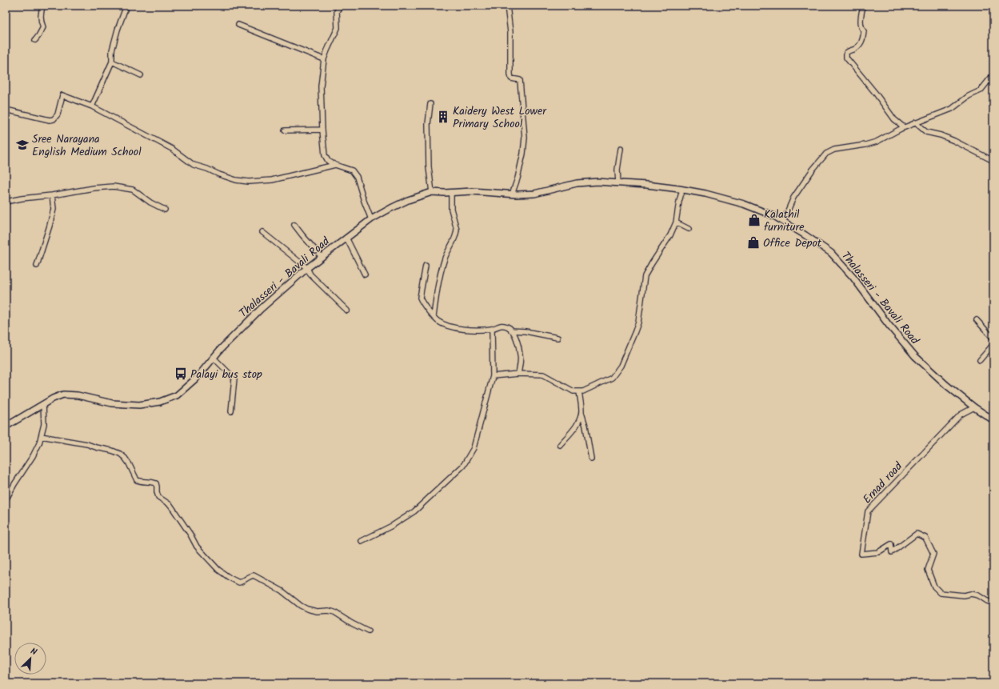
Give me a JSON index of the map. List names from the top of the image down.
{
  "streets": {
    "main road": ["Thalasseri - Bavali Road"],
    "street": ["Ernad road"]
  },
  "crossings": [
    ["Thalasseri - Bavali Road", "Ernad road"]
  ],
  "places": {
    "building": ["Kaidery West Lower Primary School"],
    "school or university": ["Sree Narayana English Medium School"],
    "shop": ["Kalathil furniture", "Office Depot"],
    "bus stop": ["Palayi bus stop"]
  },
  "north": "top right"
}
